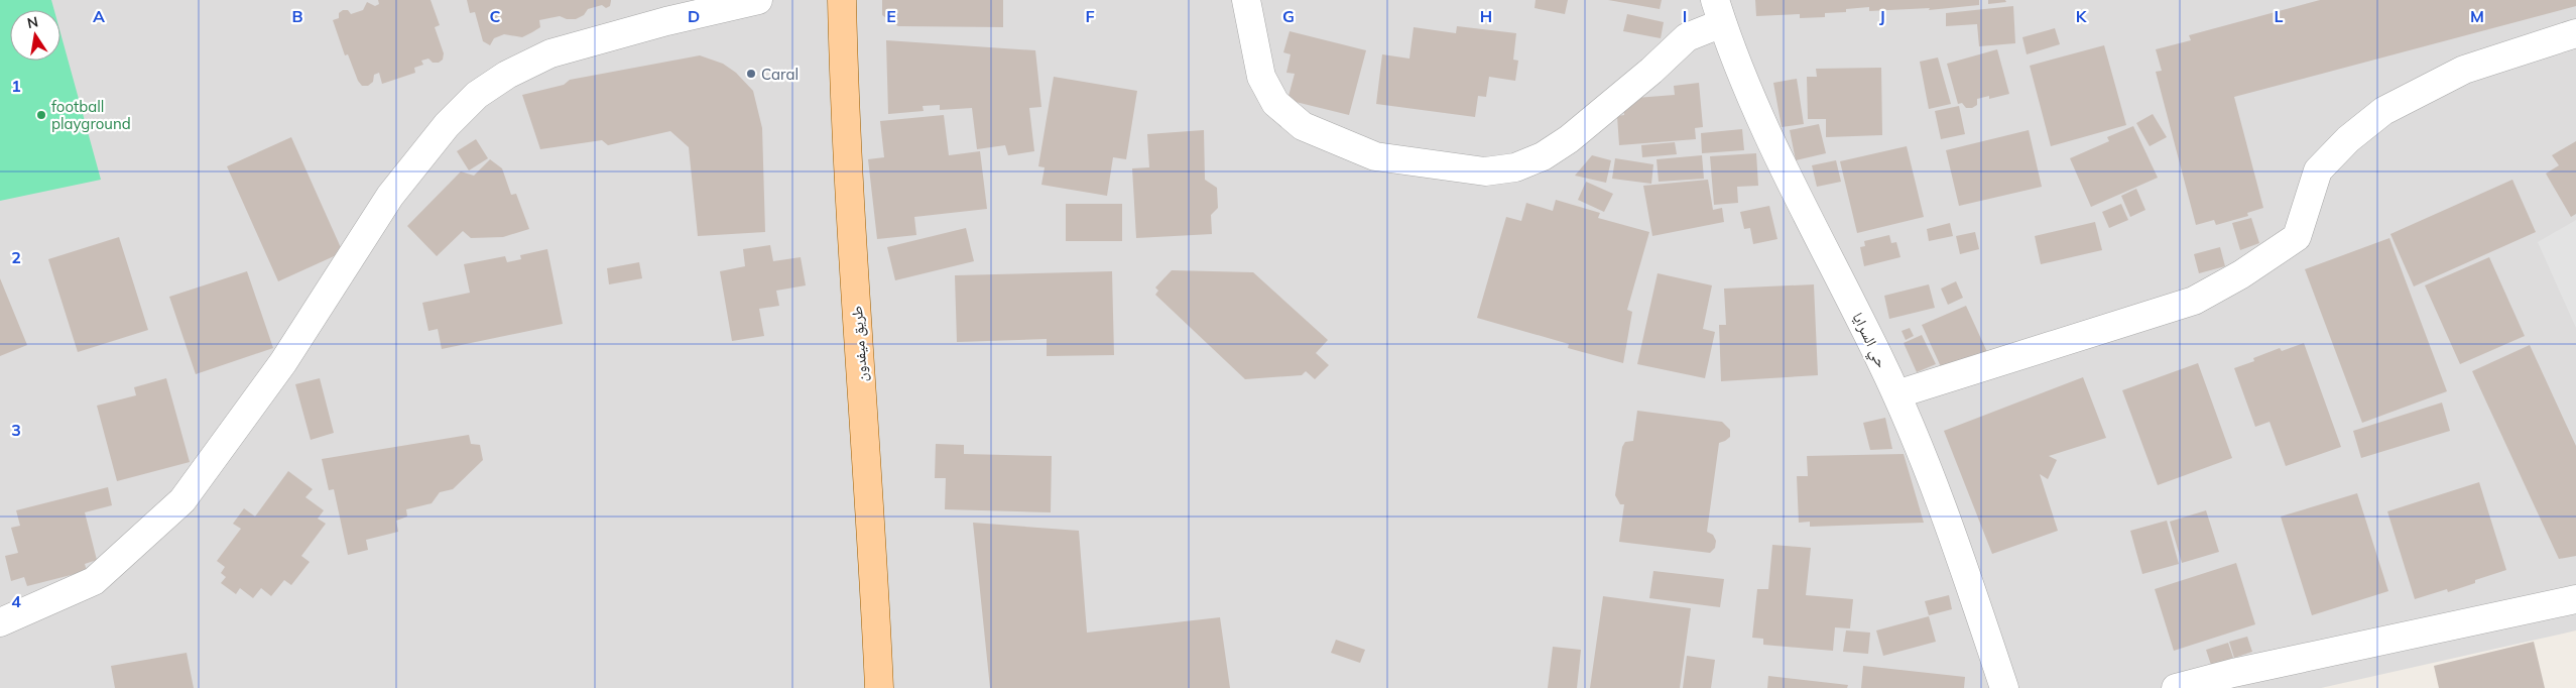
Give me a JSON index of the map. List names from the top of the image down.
{
  "streets": {
    "main road": ["طريق ميفدون"],
    "street": ["حي السرايا"]
  },
  "places": ["Caral", "football playground"],
  "north": "top",
  "grid": {
    "columns": [
      "A",
      "B",
      "C",
      "D",
      "E",
      "F",
      "G",
      "H",
      "I",
      "J",
      "K",
      "L",
      "M"
    ],
    "rows": [
      "1",
      "2",
      "3",
      "4"
    ]
  }
}
